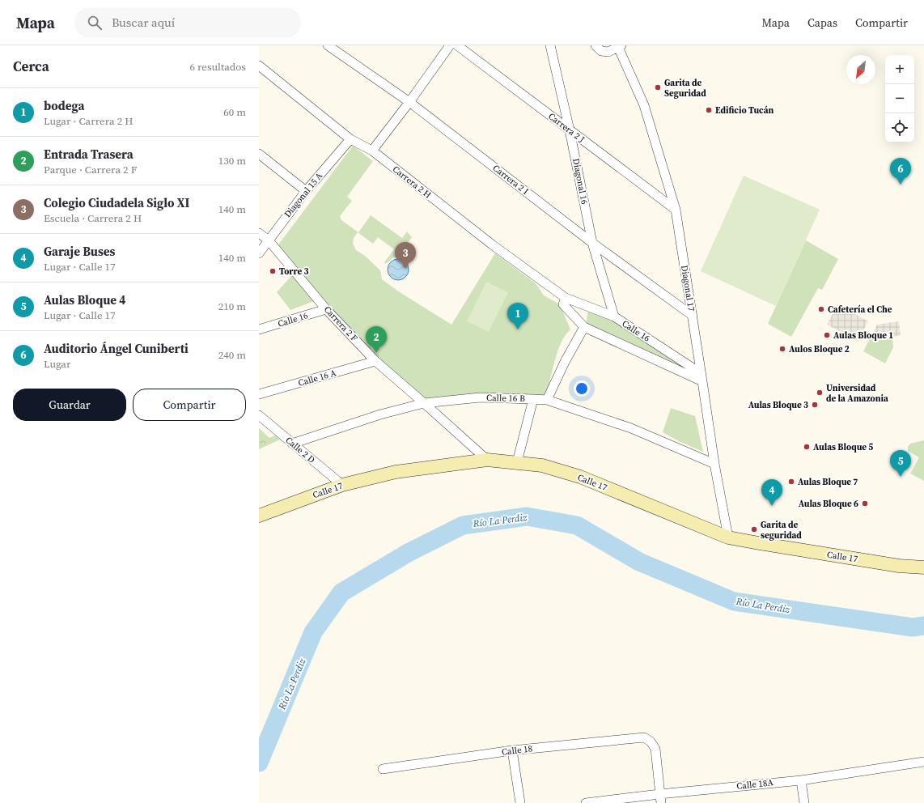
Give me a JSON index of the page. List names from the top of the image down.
{
  "streets": {
    "main road": ["Calle 17"],
    "street": [
      "Carrera 2 J",
      "Carrera 2 I",
      "Diagonal 16",
      "Carrera 2 H",
      "Diagonal 15 A",
      "Diagonal 17",
      "Calle 16",
      "Carrera 2 F",
      "Calle 16 A",
      "Calle 16 B",
      "Calle 2 D",
      "Calle 18",
      "Calle 18A"
    ]
  },
  "crossings": [
    ["Carrera 2 J", "Diagonal 16"],
    ["Carrera 2 J", "Diagonal 17"],
    ["Carrera 2 I", "Diagonal 16"],
    ["Carrera 2 I", "Diagonal 17"],
    ["Diagonal 16", "Calle 16"],
    ["Carrera 2 H", "Diagonal 15 A"],
    ["Carrera 2 H", "Calle 16"],
    ["Diagonal 15 A", "Carrera 2 F"],
    ["Diagonal 17", "Calle 16"],
    ["Diagonal 17", "Calle 16 B"],
    ["Diagonal 17", "Calle 17"],
    ["Calle 16", "Carrera 2 F"],
    ["Carrera 2 F", "Calle 16 A"],
    ["Carrera 2 F", "Calle 16 B"],
    ["Carrera 2 F", "Calle 17"],
    ["Calle 16 B", "Calle 2 D"],
    ["Calle 2 D", "Calle 17"],
    ["Calle 18", "Calle 18A"]
  ],
  "water": ["Río La Perdiz"],
  "places": [
    "Garita de Seguridad",
    "Edificio Tucán",
    "Torre 3",
    "Cafetería el Che",
    "Aulas Bloque 1",
    "Aulos Bloque 2",
    "Universidad de la Amazonia",
    "Aulas Bloque 3",
    "Aulas Bloque 5",
    "Aulas Bloque 7",
    "Aulas Bloque 6",
    "Garita de seguridad"
  ],
  "north": "bottom left",
  "page": {
    "header": "Mapa",
    "search": "Buscar aquí",
    "nav": ["Mapa", "Capas", "Compartir"],
    "heading": ["Cerca", "6 resultados"],
    "map_buttons": ["+", "−"],
    "list": [
      {
        "mark": "1",
        "name": "bodega",
        "note": "Lugar · Carrera 2 H",
        "value": "60 m"
      },
      {
        "mark": "2",
        "name": "Entrada Trasera",
        "note": "Parque · Carrera 2 F",
        "value": "130 m"
      },
      {
        "mark": "3",
        "name": "Colegio Ciudadela Siglo XI",
        "note": "Escuela · Carrera 2 H",
        "value": "140 m"
      },
      {
        "mark": "4",
        "name": "Garaje Buses",
        "note": "Lugar · Calle 17",
        "value": "140 m"
      },
      {
        "mark": "5",
        "name": "Aulas Bloque 4",
        "note": "Lugar · Calle 17",
        "value": "210 m"
      },
      {
        "mark": "6",
        "name": "Auditorio Ángel Cuniberti",
        "note": "Lugar",
        "value": "240 m"
      }
    ],
    "pins": [
      "6",
      "3",
      "1",
      "2",
      "5",
      "4"
    ],
    "buttons": ["Guardar", "Compartir"]
  }
}
